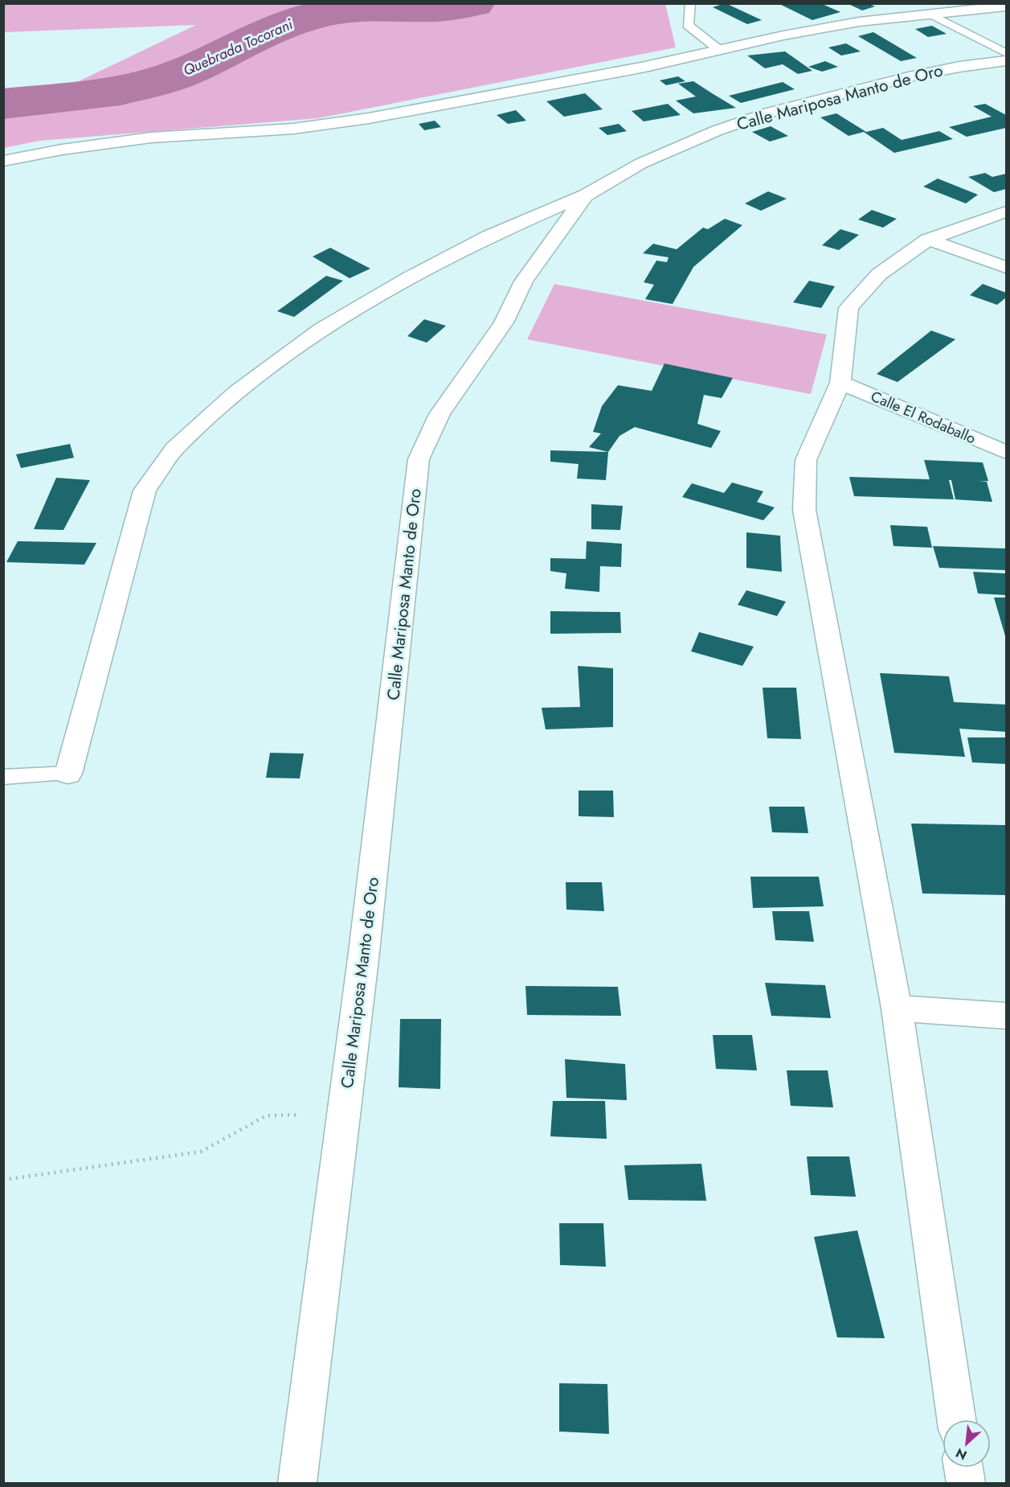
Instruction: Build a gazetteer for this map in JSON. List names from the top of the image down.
{
  "streets": {
    "street": ["Calle Mariposa Manto de Oro", "Calle El Rodaballo"]
  },
  "water": ["Quebrada Tocorani"],
  "north": "bottom left"
}
